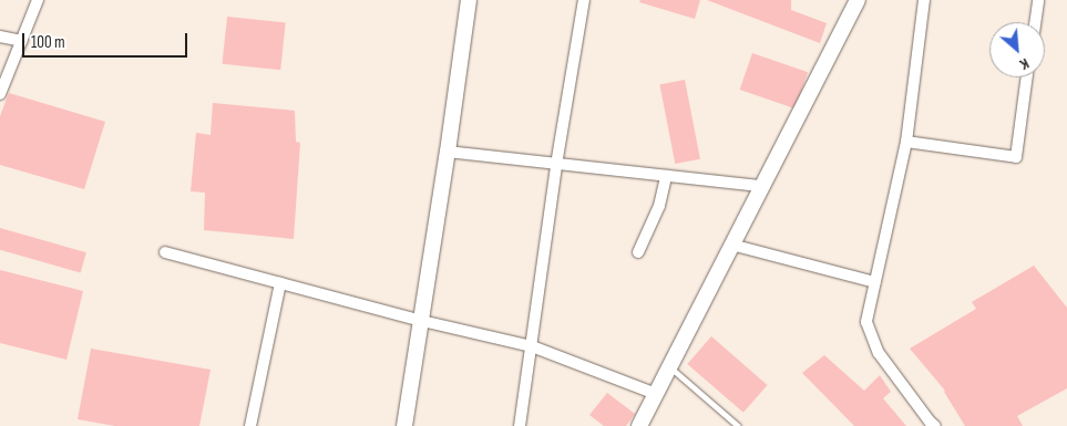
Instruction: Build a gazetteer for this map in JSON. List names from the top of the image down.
{
  "scale_bar": "100 m",
  "north": "bottom right"
}
